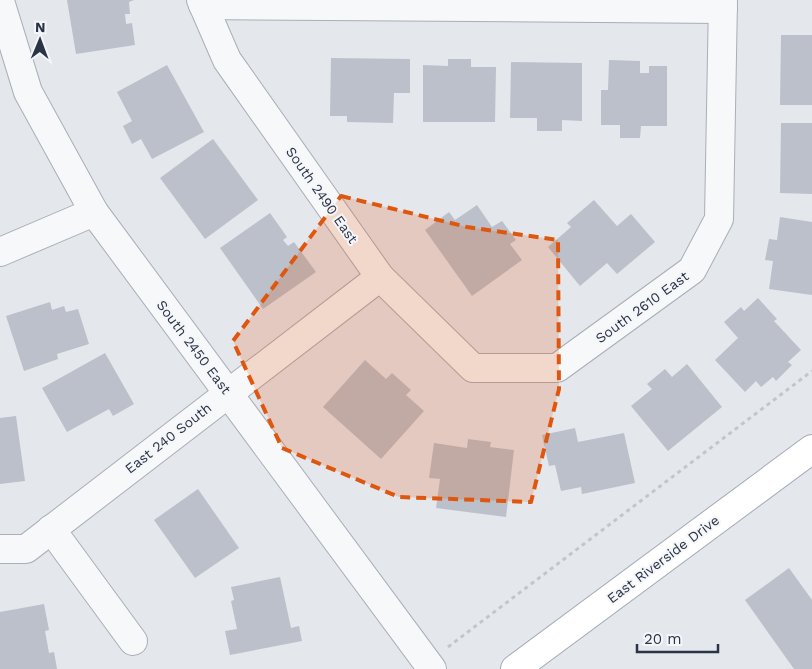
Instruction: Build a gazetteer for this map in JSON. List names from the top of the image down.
{
  "streets": {
    "main road": ["East Riverside Drive"],
    "street": [
      "South 2490 East",
      "South 2610 East",
      "South 2450 East",
      "East 240 South"
    ]
  },
  "crossings": [
    ["South 2490 East", "South 2610 East"],
    ["South 2490 East", "East 240 South"],
    ["South 2450 East", "East 240 South"]
  ],
  "scale_bar": "20 m",
  "north": "top"
}
